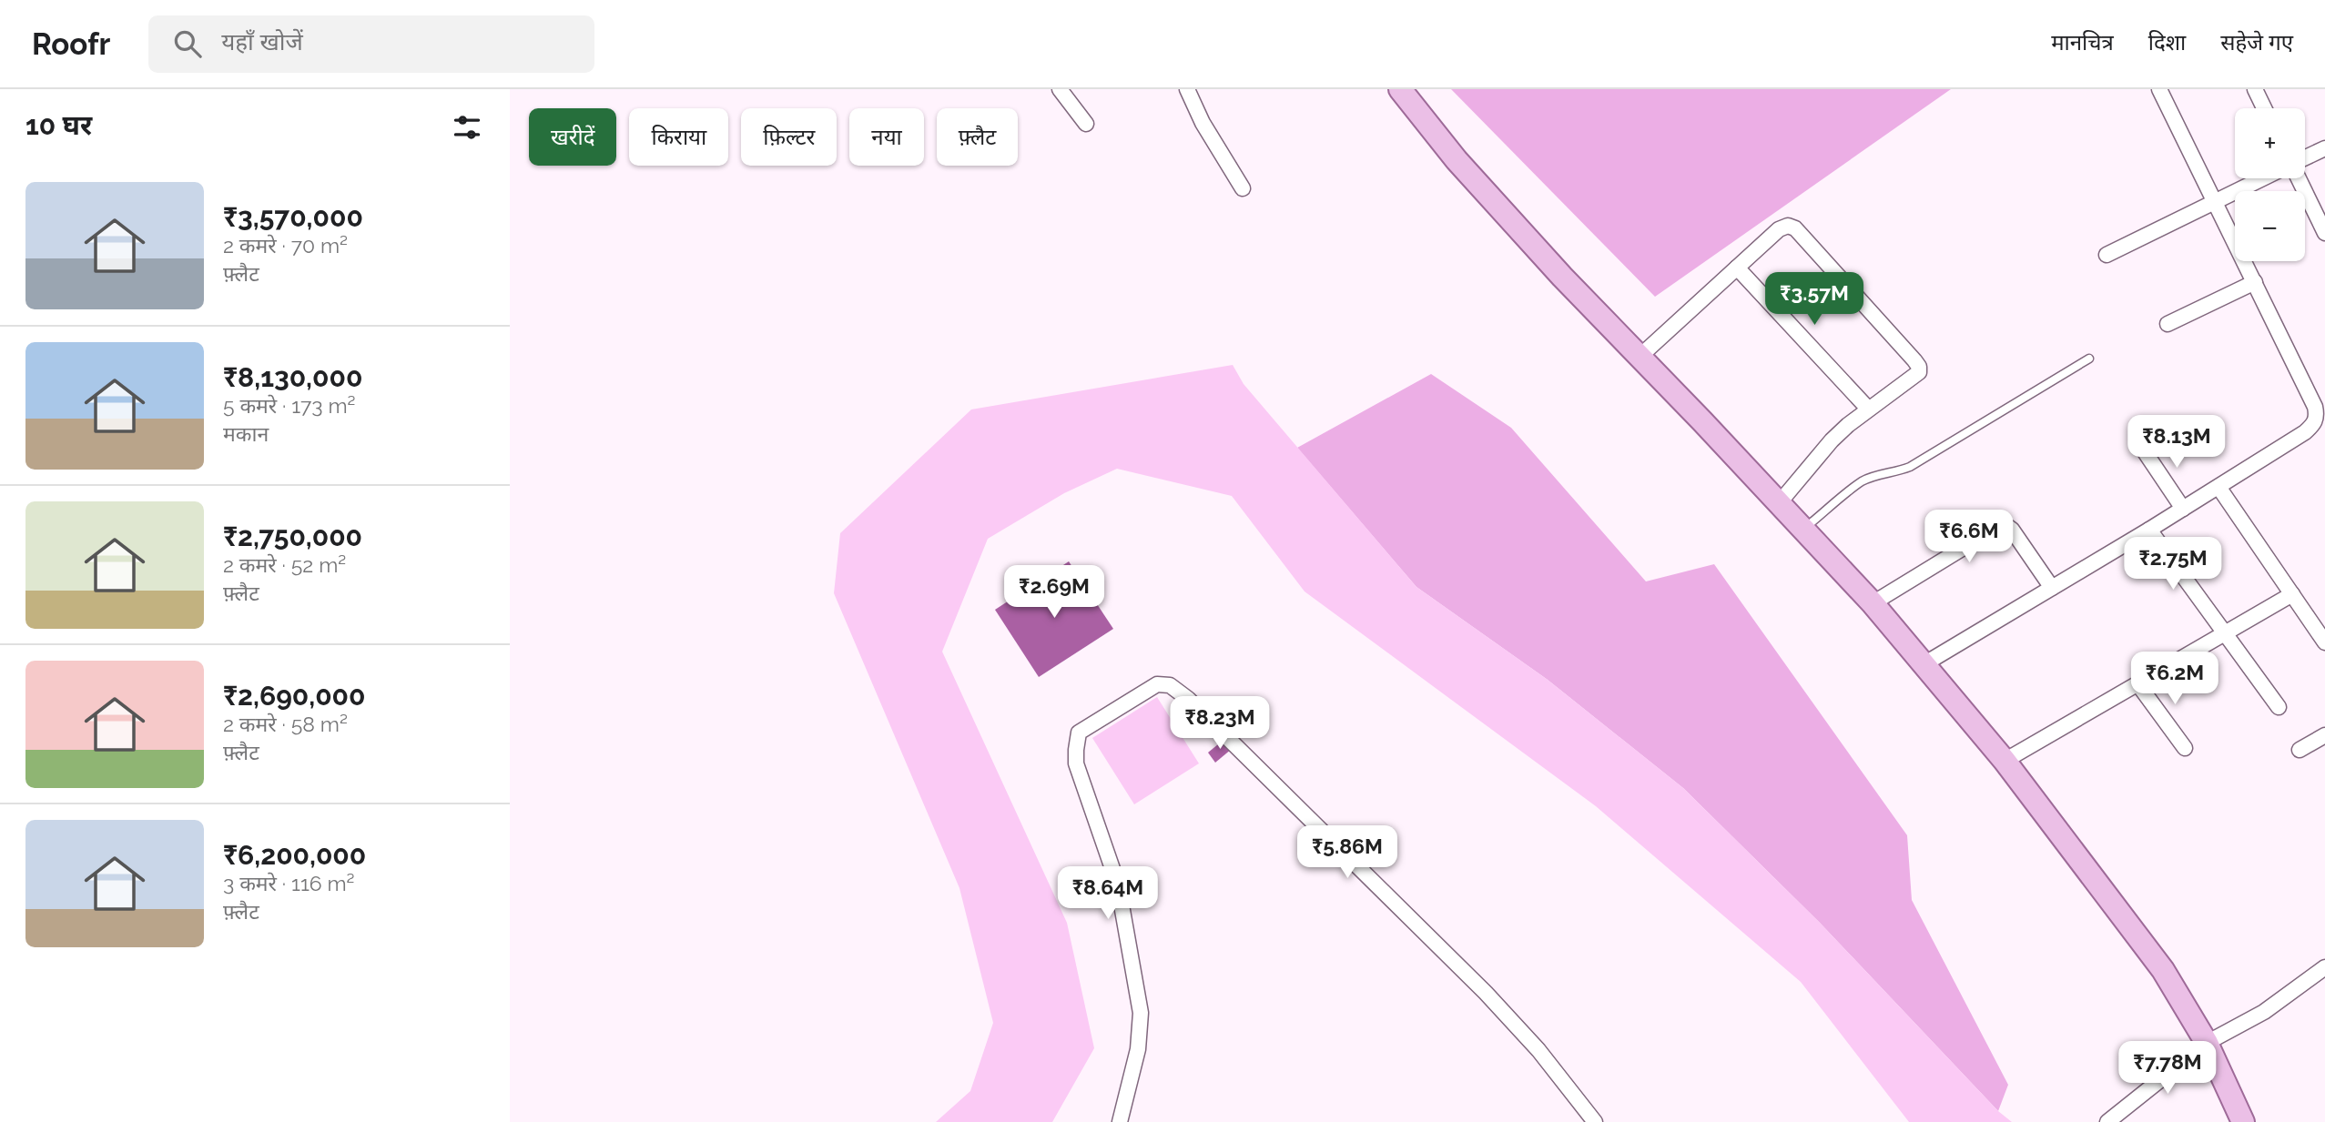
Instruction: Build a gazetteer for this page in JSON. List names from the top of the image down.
{
  "page": {
    "header": "Roofr",
    "search": "यहाँ खोजें",
    "nav": ["मानचित्र", "दिशा", "सहेजे गए"],
    "heading": "10 घर",
    "map_buttons": ["+", "−"],
    "chip": [
      "खरीदें",
      "किराया",
      "फ़िल्टर",
      "नया",
      "फ़्लैट"
    ],
    "list": [
      {
        "name": "₹3,570,000",
        "note": "2 कमरे · 70 m² · फ़्लैट"
      },
      {
        "name": "₹8,130,000",
        "note": "5 कमरे · 173 m² · मकान"
      },
      {
        "name": "₹2,750,000",
        "note": "2 कमरे · 52 m² · फ़्लैट"
      },
      {
        "name": "₹2,690,000",
        "note": "2 कमरे · 58 m² · फ़्लैट"
      },
      {
        "name": "₹6,200,000",
        "note": "3 कमरे · 116 m² · फ़्लैट"
      }
    ],
    "price": [
      "₹3.57M",
      "₹8.13M",
      "₹6.6M",
      "₹2.75M",
      "₹2.69M",
      "₹6.2M",
      "₹8.23M",
      "₹5.86M",
      "₹8.64M",
      "₹7.78M"
    ]
  }
}
